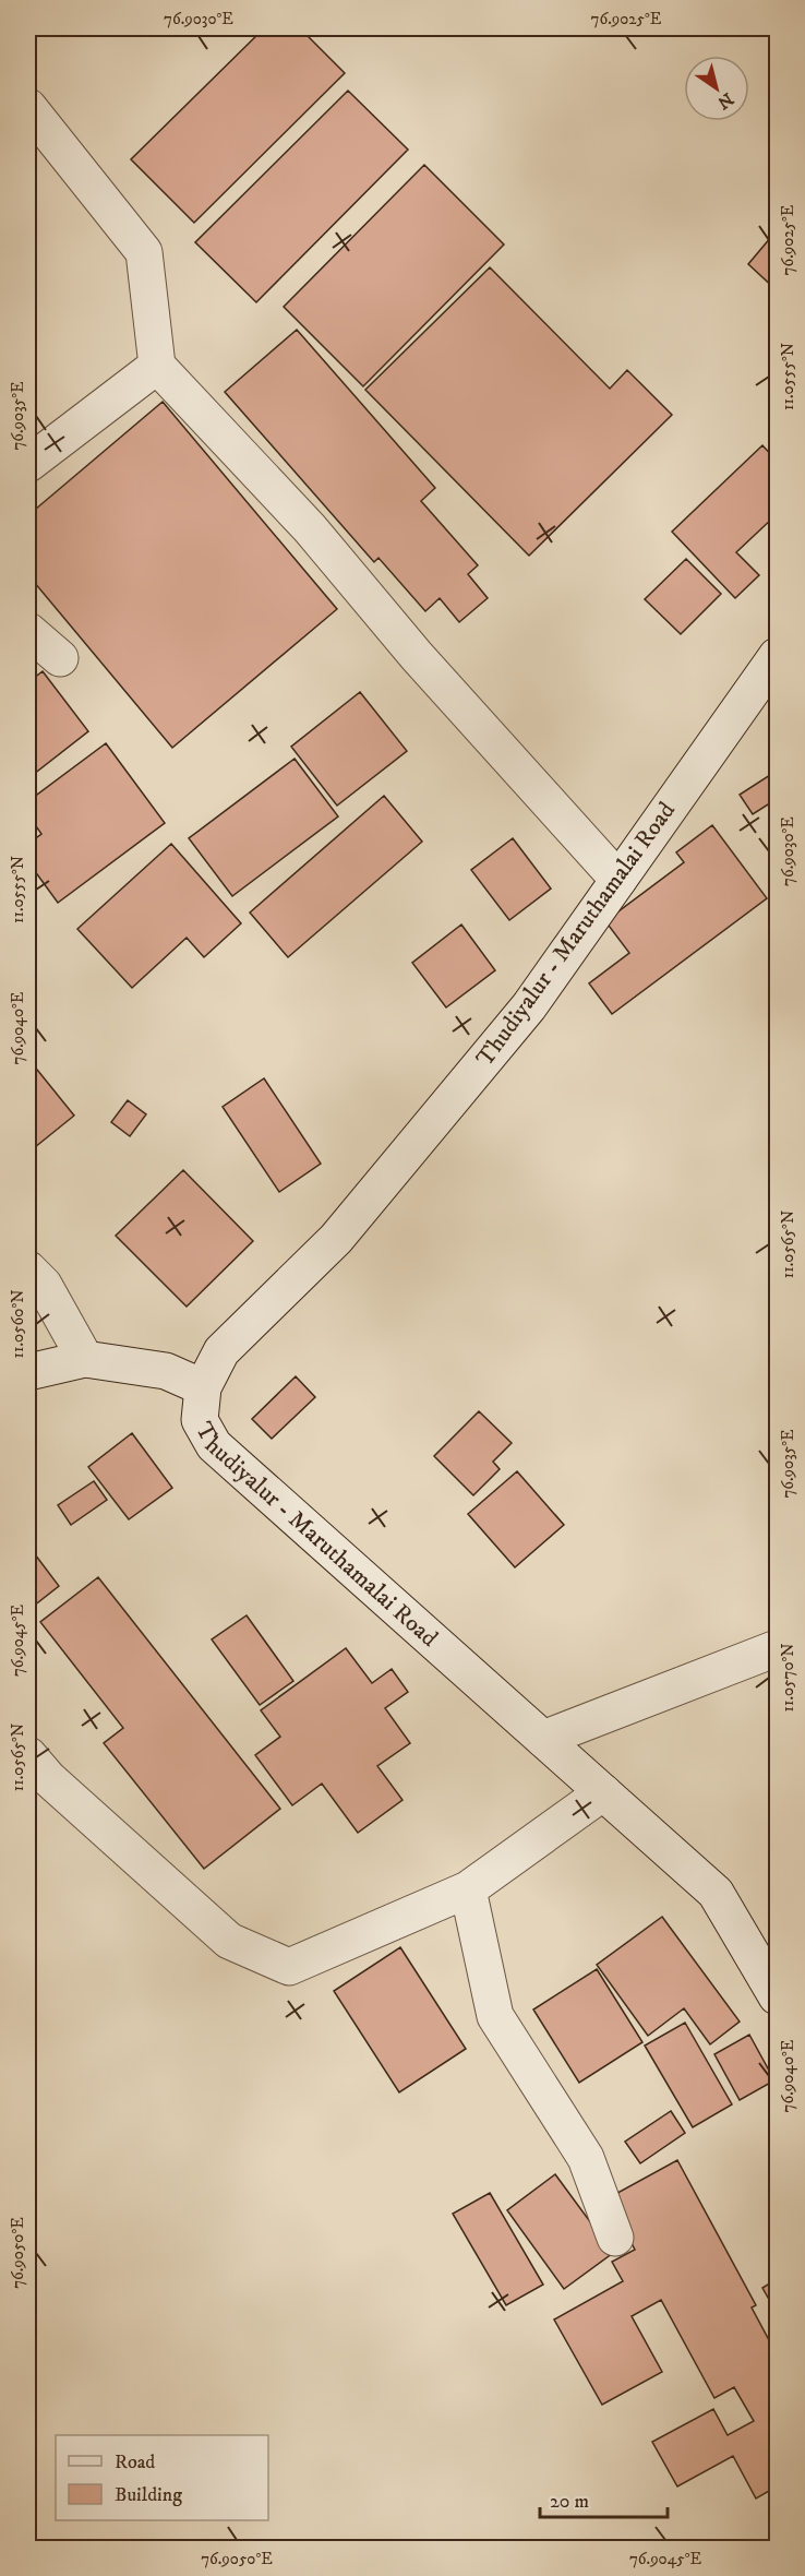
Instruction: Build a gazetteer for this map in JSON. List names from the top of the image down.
{
  "streets": {
    "street": ["Thudiyalur - Maruthamalai Road"]
  },
  "legend": ["Road", "Building"],
  "scale_bar": "20 m",
  "north": "bottom right",
  "coordinates": [
    "76.9030°E",
    "76.9025°E",
    "11.0555°N",
    "76.9035°E",
    "76.9040°E",
    "11.0565°N",
    "11.0560°N",
    "76.9045°E",
    "11.0570°N",
    "76.9050°E"
  ]
}
